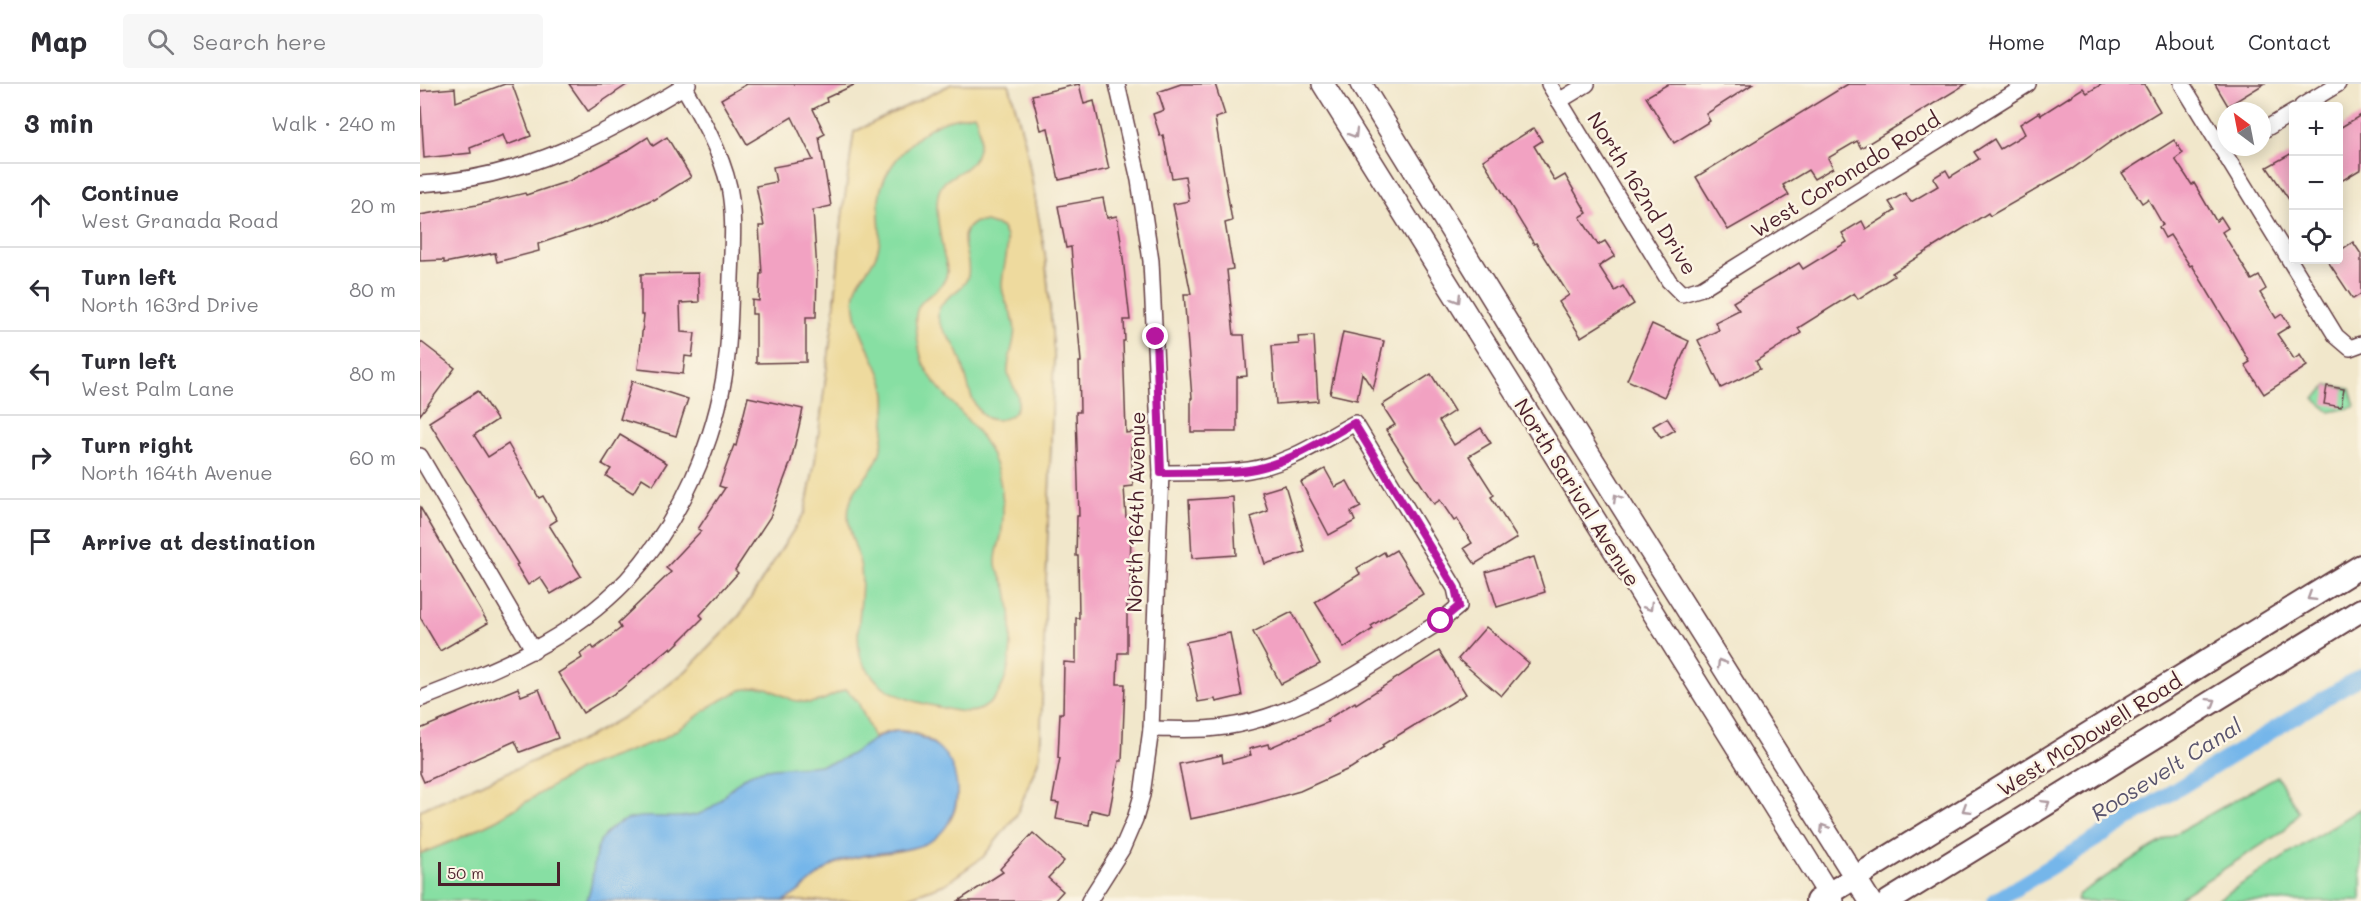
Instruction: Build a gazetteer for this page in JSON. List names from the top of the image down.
{
  "streets": {
    "main road": ["North Sarival Avenue", "West McDowell Road"],
    "street": ["West Coronado Road", "North 162nd Drive", "North 164th Avenue"]
  },
  "crossings": [
    ["West Coronado Road", "North 162nd Drive"],
    ["North Sarival Avenue", "West McDowell Road"]
  ],
  "water": ["Roosevelt Canal"],
  "scale_bar": "50 m",
  "north": "top left",
  "page": {
    "header": "Map",
    "search": "Search here",
    "nav": [
      "Home",
      "Map",
      "About",
      "Contact"
    ],
    "heading": ["3 min", "Walk · 240 m"],
    "map_buttons": ["+", "−"],
    "list": [
      ["Continue", "West Granada Road", "20 m"],
      ["Turn left", "North 163rd Drive", "80 m"],
      ["Turn left", "West Palm Lane", "80 m"],
      ["Turn right", "North 164th Avenue", "60 m"],
      "Arrive at destination"
    ],
    "scale": "50 m"
  }
}
